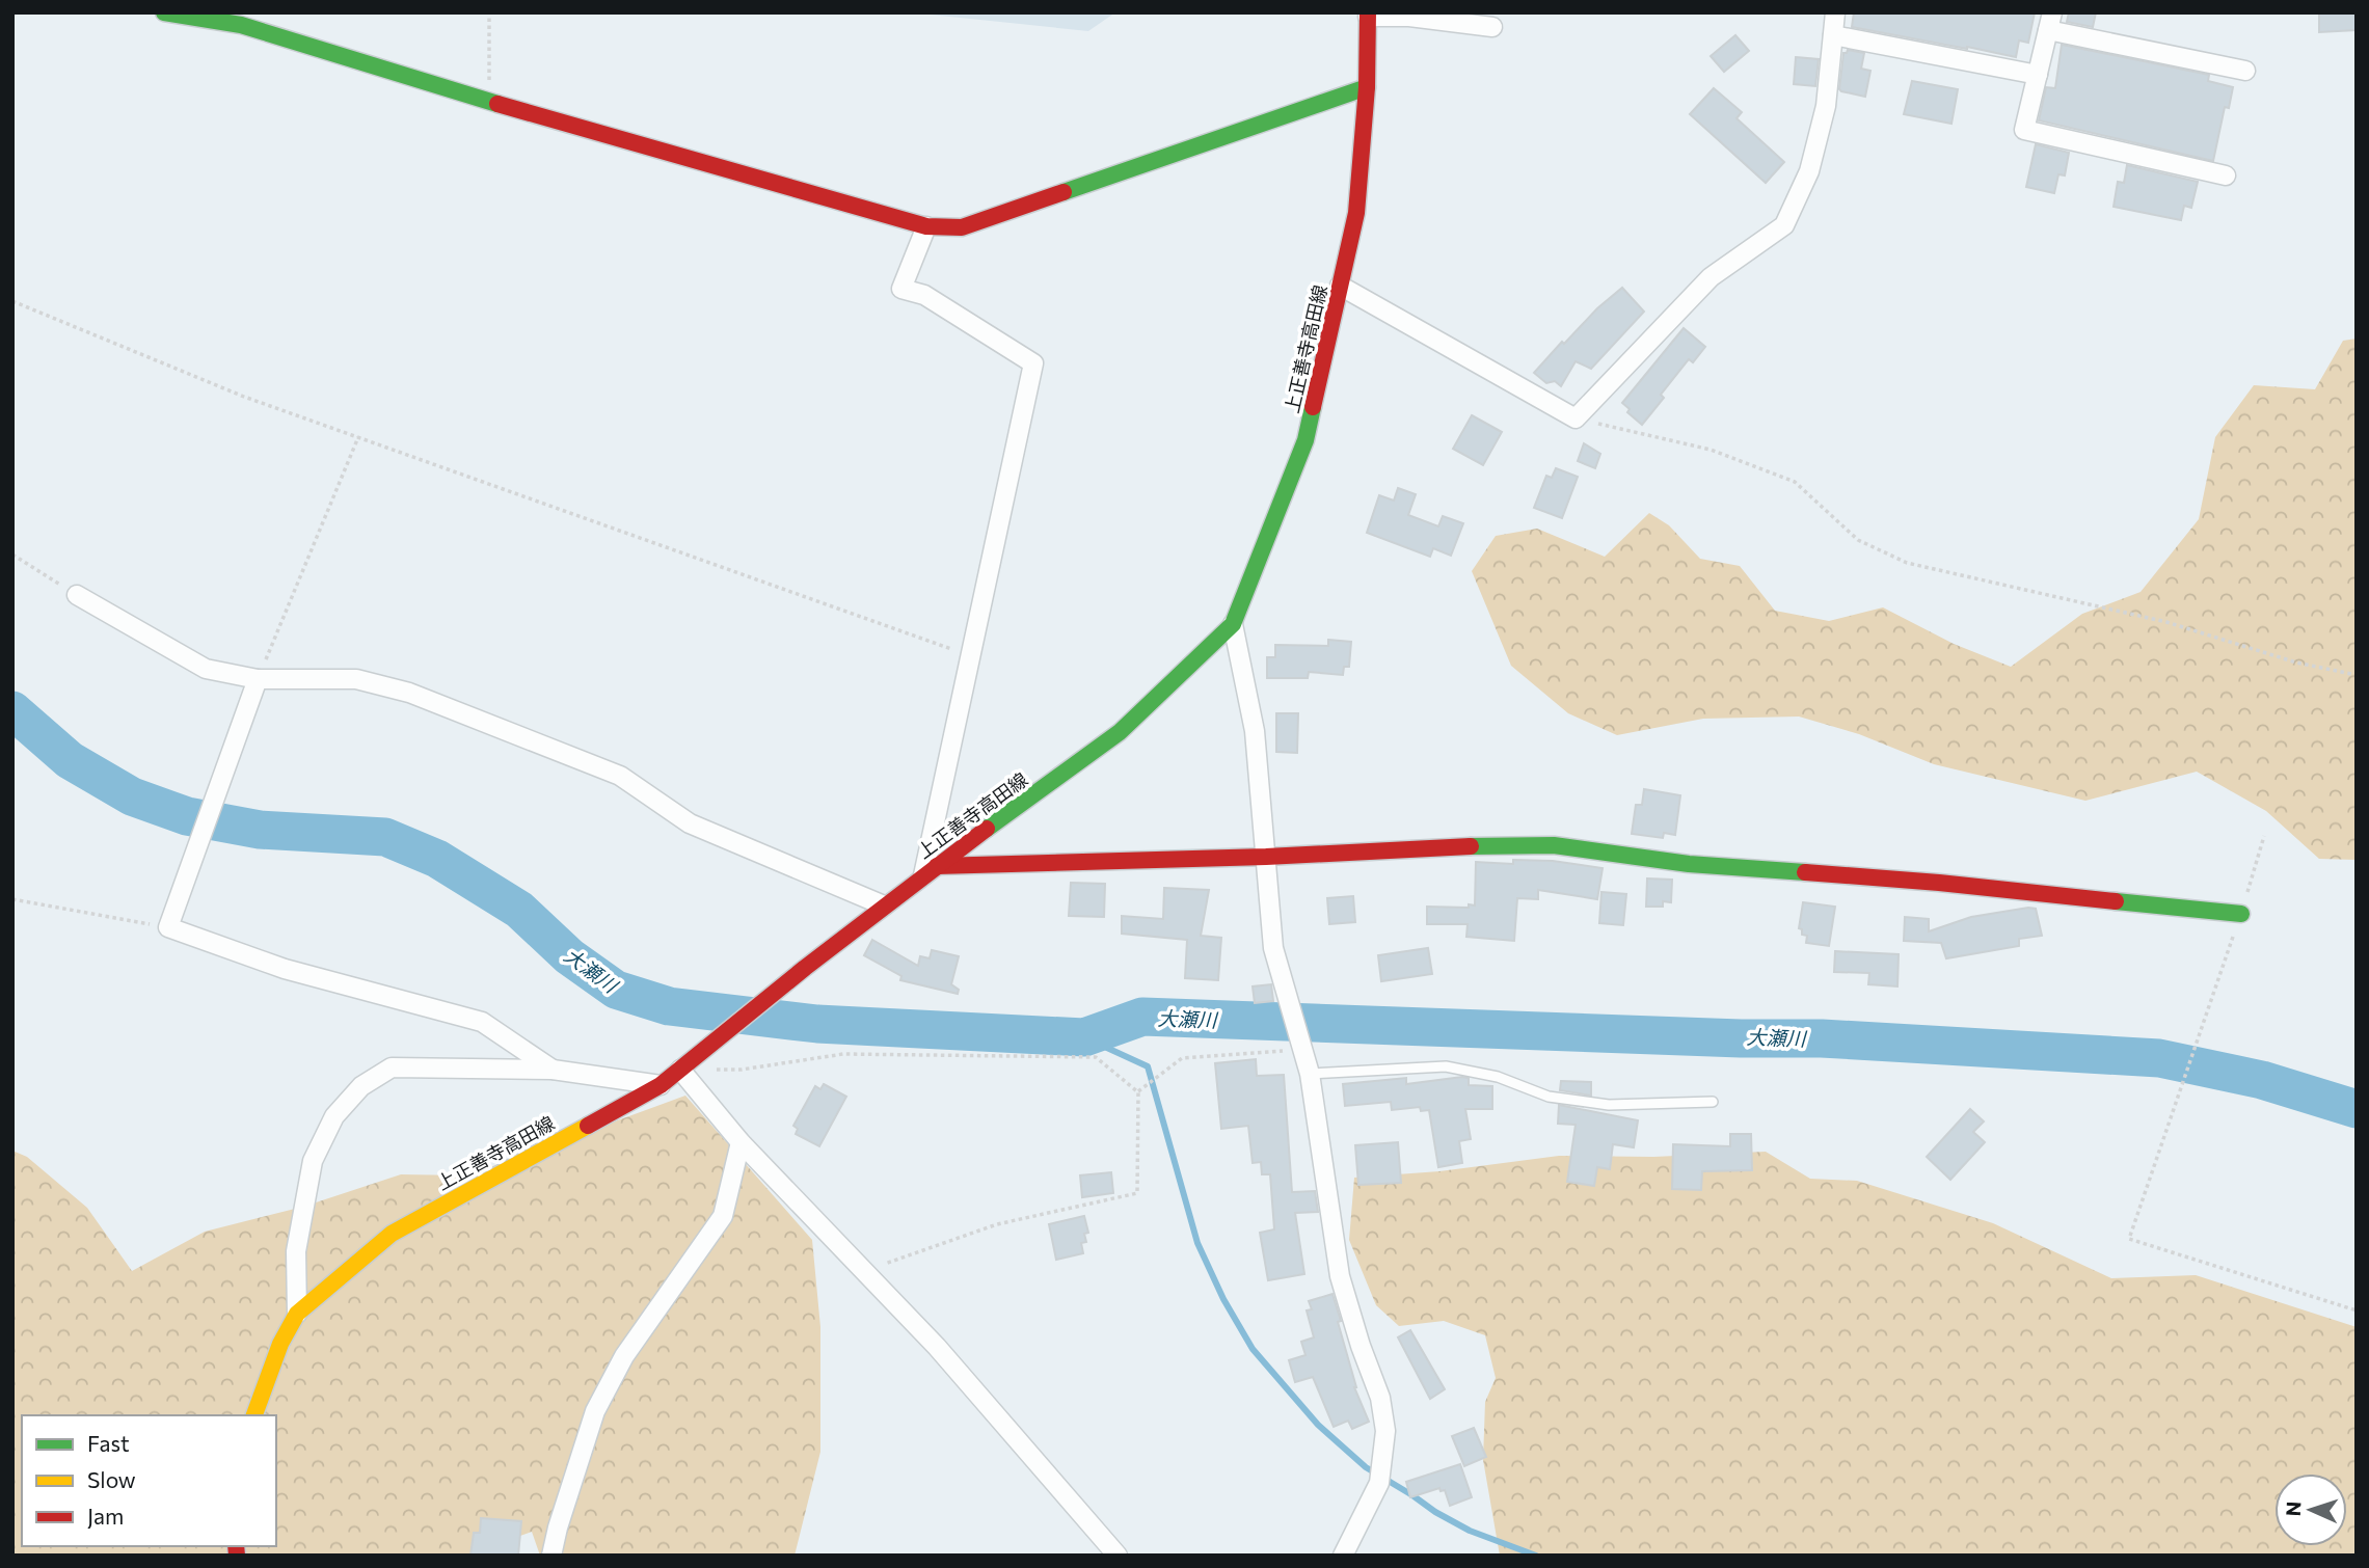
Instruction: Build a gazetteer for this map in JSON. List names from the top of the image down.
{
  "streets": {
    "street": ["上正善寺高田線"]
  },
  "water": ["大瀬川"],
  "legend": ["Fast", "Slow", "Jam"],
  "north": "left"
}
